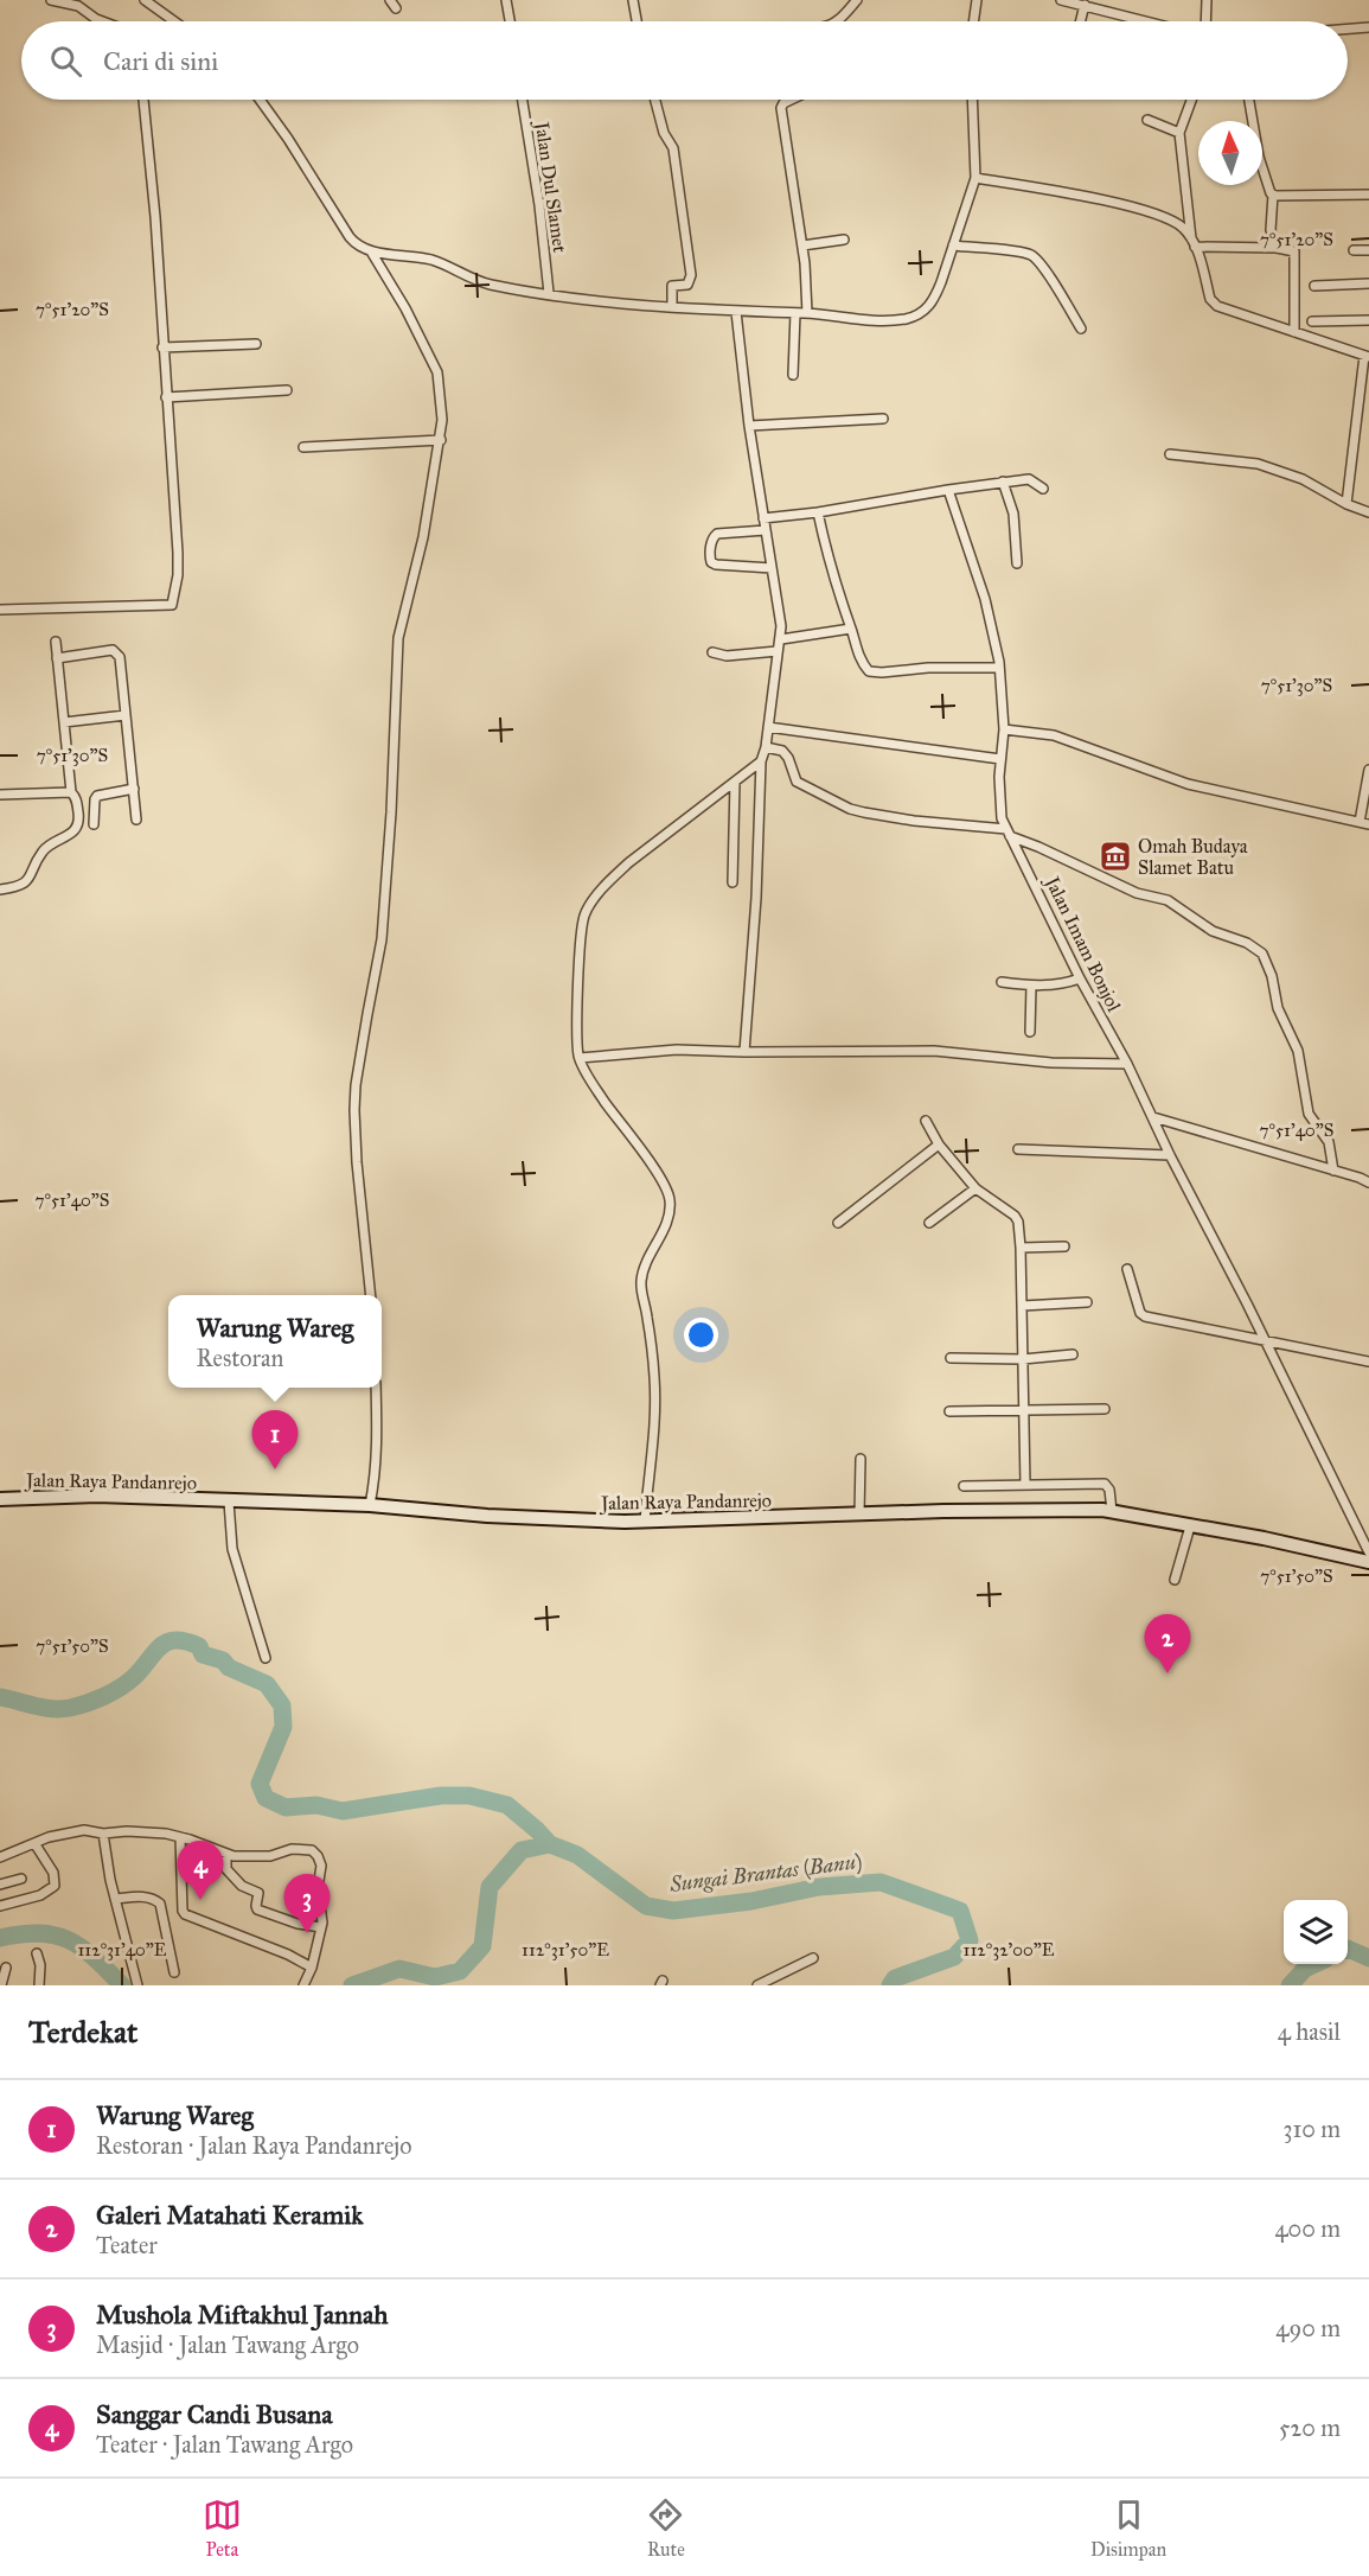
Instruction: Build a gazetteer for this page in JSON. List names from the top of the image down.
{
  "streets": {
    "main road": ["Jalan Raya Pandanrejo"],
    "street": ["Jalan Dul Slamet", "Jalan Imam Bonjol"]
  },
  "water": ["Sungai Brantas (Banu)"],
  "places": {
    "museum": ["Omah Budaya Slamet Batu"]
  },
  "north": "top",
  "page": {
    "search": "Cari di sini",
    "popup": ["Warung Wareg", "Restoran"],
    "pins": [
      "1",
      "2",
      "4",
      "3"
    ],
    "heading": ["Terdekat", "4 hasil"],
    "list": [
      {
        "mark": "1",
        "name": "Warung Wareg",
        "note": "Restoran · Jalan Raya Pandanrejo",
        "value": "310 m"
      },
      {
        "mark": "2",
        "name": "Galeri Matahati Keramik",
        "note": "Teater",
        "value": "400 m"
      },
      {
        "mark": "3",
        "name": "Mushola Miftakhul Jannah",
        "note": "Masjid · Jalan Tawang Argo",
        "value": "490 m"
      },
      {
        "mark": "4",
        "name": "Sanggar Candi Busana",
        "note": "Teater · Jalan Tawang Argo",
        "value": "520 m"
      }
    ],
    "nav": ["Peta", "Rute", "Disimpan"]
  },
  "coordinates": [
    "7°51'20\"S",
    "7°51'30\"S",
    "7°51'40\"S",
    "7°51'50\"S",
    "112°31'40\"E",
    "112°31'50\"E",
    "112°32'00\"E"
  ]
}
